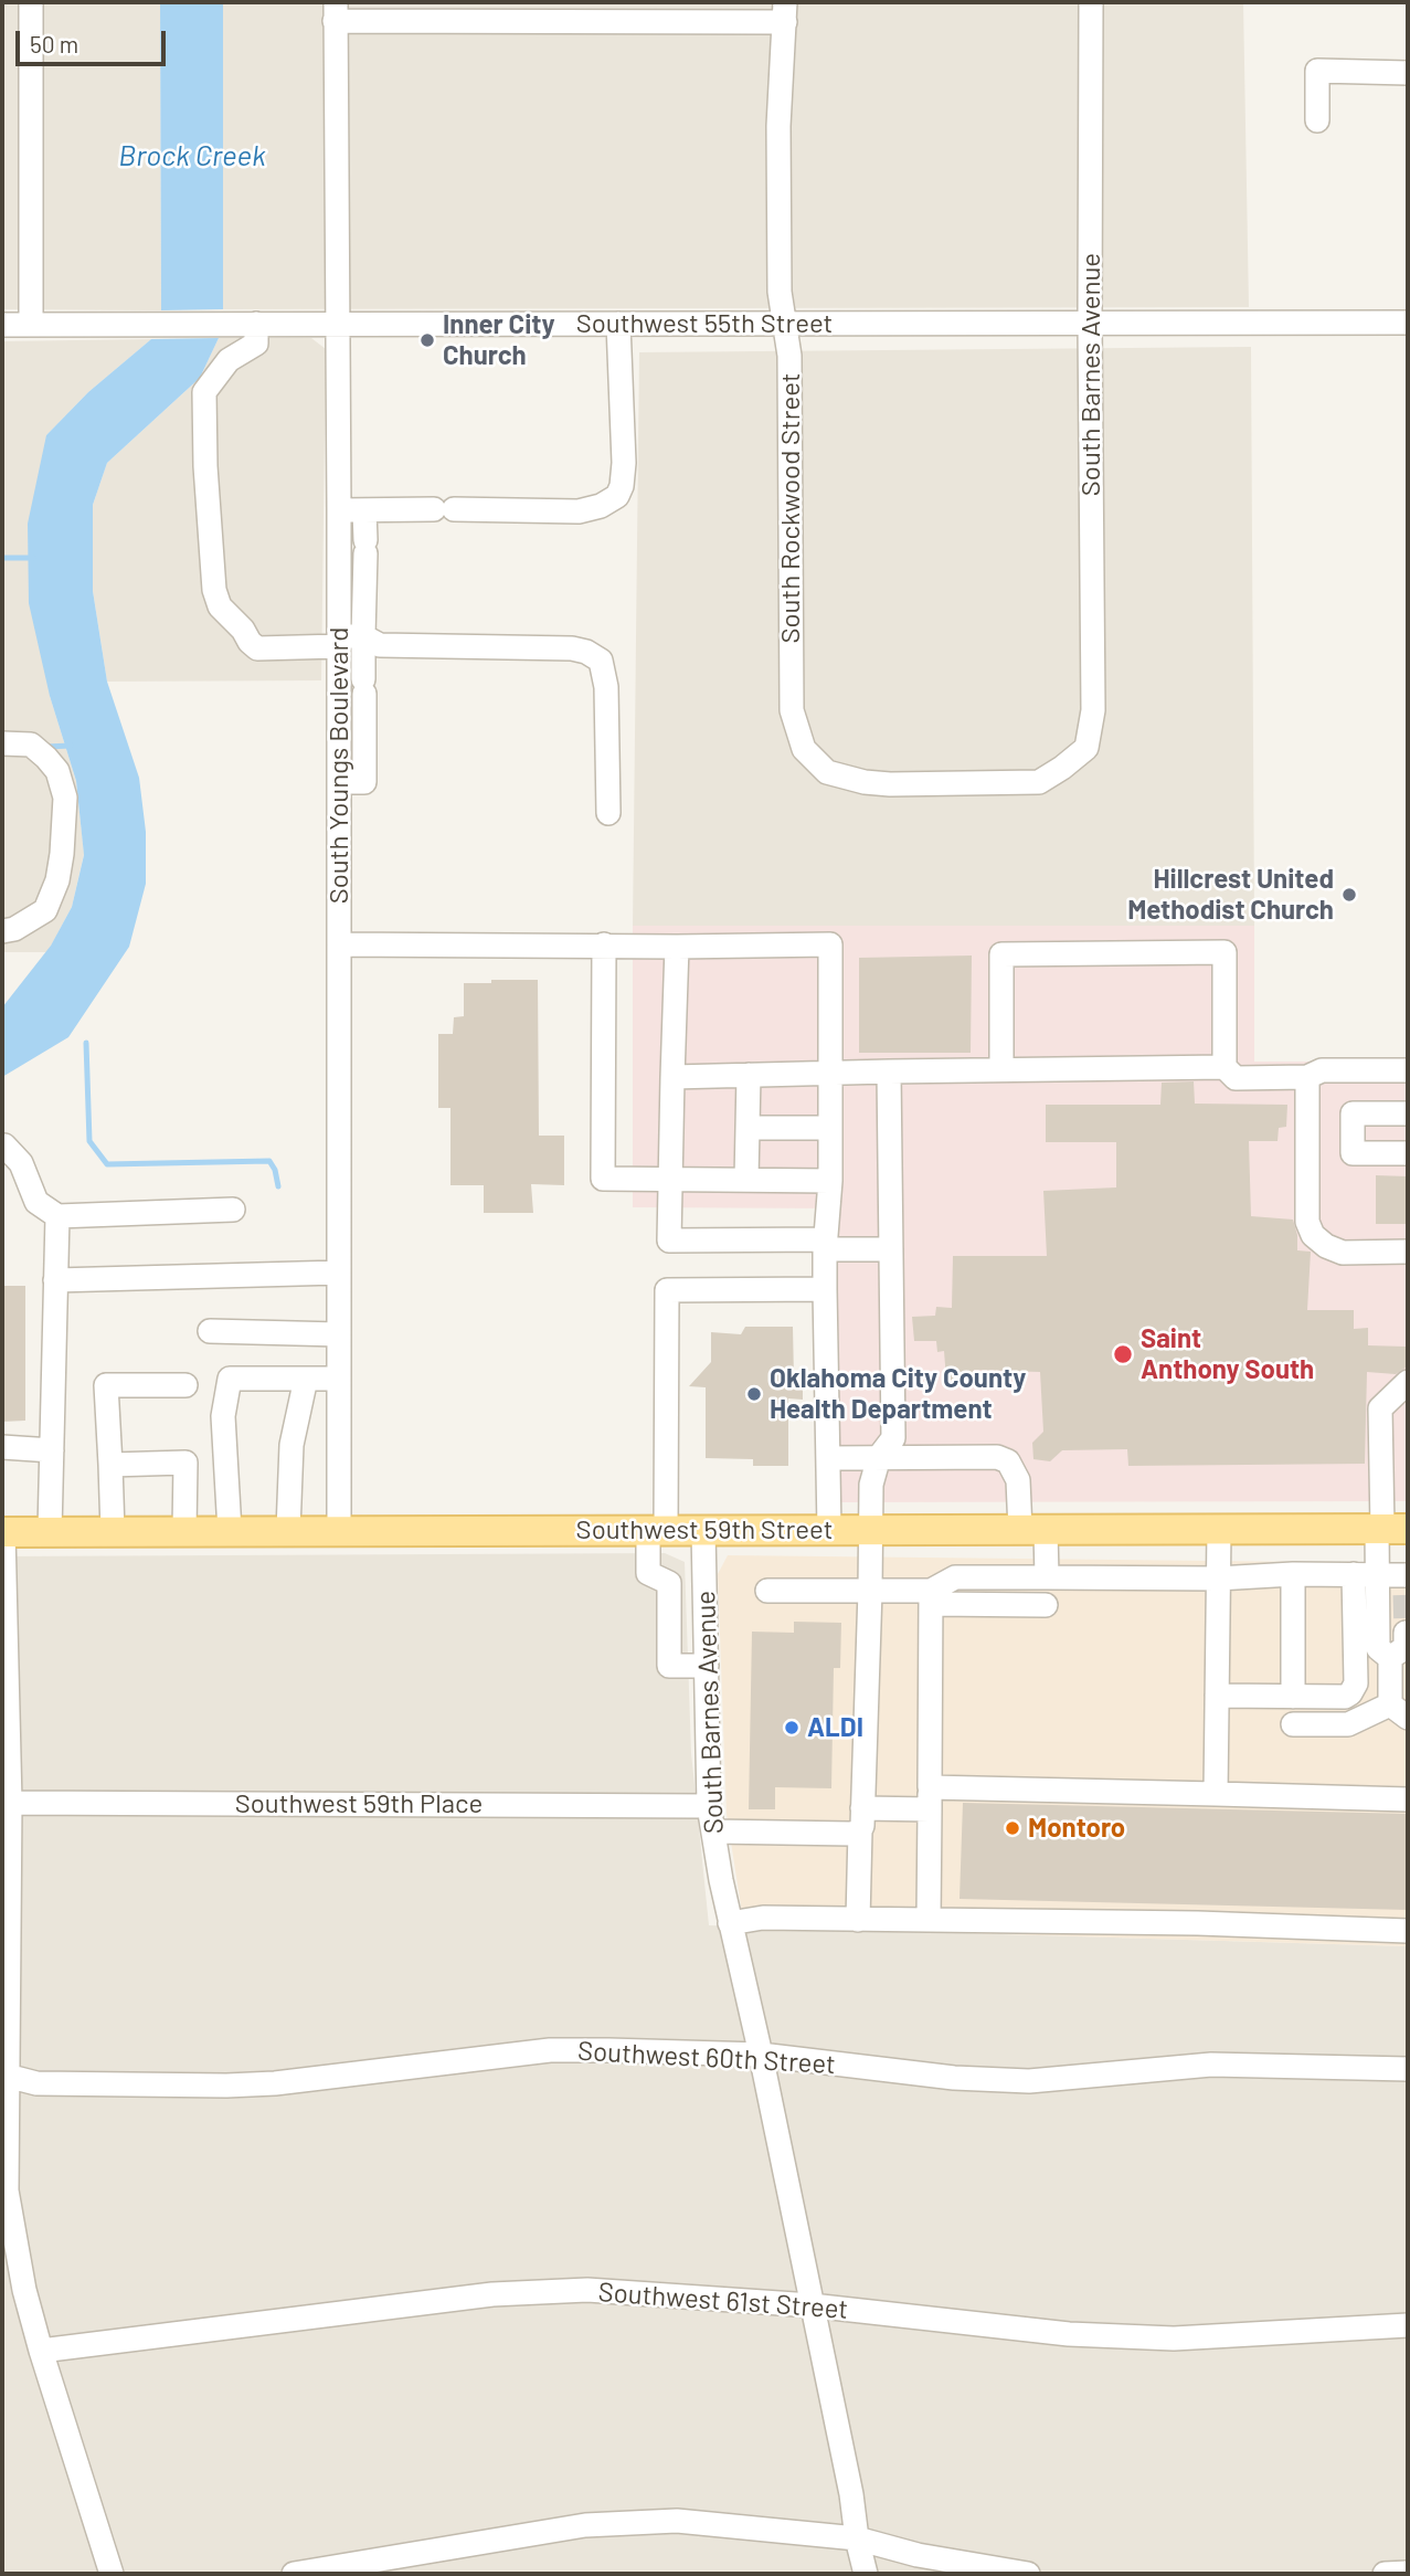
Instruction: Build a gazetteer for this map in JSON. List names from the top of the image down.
{
  "streets": {
    "main road": ["Southwest 59th Street"],
    "street": [
      "Southwest 55th Street",
      "South Barnes Avenue",
      "South Rockwood Street",
      "South Youngs Boulevard",
      "Southwest 59th Place",
      "Southwest 60th Street",
      "Southwest 61st Street"
    ]
  },
  "crossings": [
    ["Southwest 55th Street", "South Barnes Avenue"],
    ["Southwest 55th Street", "South Rockwood Street"],
    ["Southwest 55th Street", "South Youngs Boulevard"],
    ["South Barnes Avenue", "South Rockwood Street"],
    ["South Barnes Avenue", "Southwest 59th Street"],
    ["South Barnes Avenue", "Southwest 59th Place"],
    ["South Barnes Avenue", "Southwest 60th Street"],
    ["South Barnes Avenue", "Southwest 61st Street"],
    ["South Youngs Boulevard", "Southwest 59th Street"]
  ],
  "water": ["Brock Creek"],
  "places": [
    "Inner City Church",
    "Hillcrest United Methodist Church",
    "Saint Anthony South",
    "Oklahoma City County Health Department",
    "ALDI",
    "Montoro"
  ],
  "scale_bar": "50 m"
}
